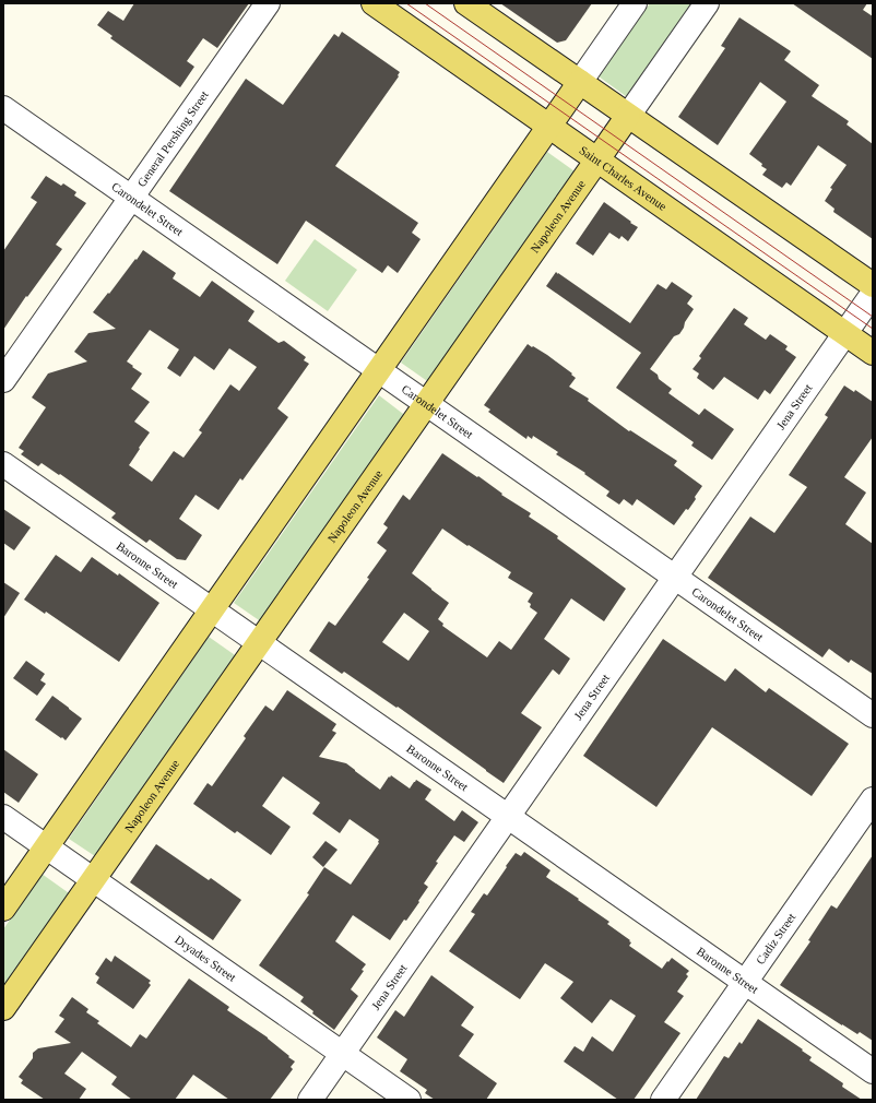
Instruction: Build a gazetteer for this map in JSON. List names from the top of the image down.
{
  "streets": {
    "main road": ["Saint Charles Avenue", "Napoleon Avenue"],
    "street": [
      "General Pershing Street",
      "Carondelet Street",
      "Jena Street",
      "Baronne Street",
      "Cadiz Street",
      "Dryades Street"
    ]
  },
  "crossings": [
    ["General Pershing Street", "Carondelet Street"],
    ["Saint Charles Avenue", "Napoleon Avenue"],
    ["Saint Charles Avenue", "Jena Street"],
    ["Carondelet Street", "Napoleon Avenue"],
    ["Carondelet Street", "Jena Street"],
    ["Napoleon Avenue", "Baronne Street"],
    ["Napoleon Avenue", "Dryades Street"],
    ["Jena Street", "Baronne Street"],
    ["Jena Street", "Dryades Street"],
    ["Baronne Street", "Cadiz Street"]
  ]
}
